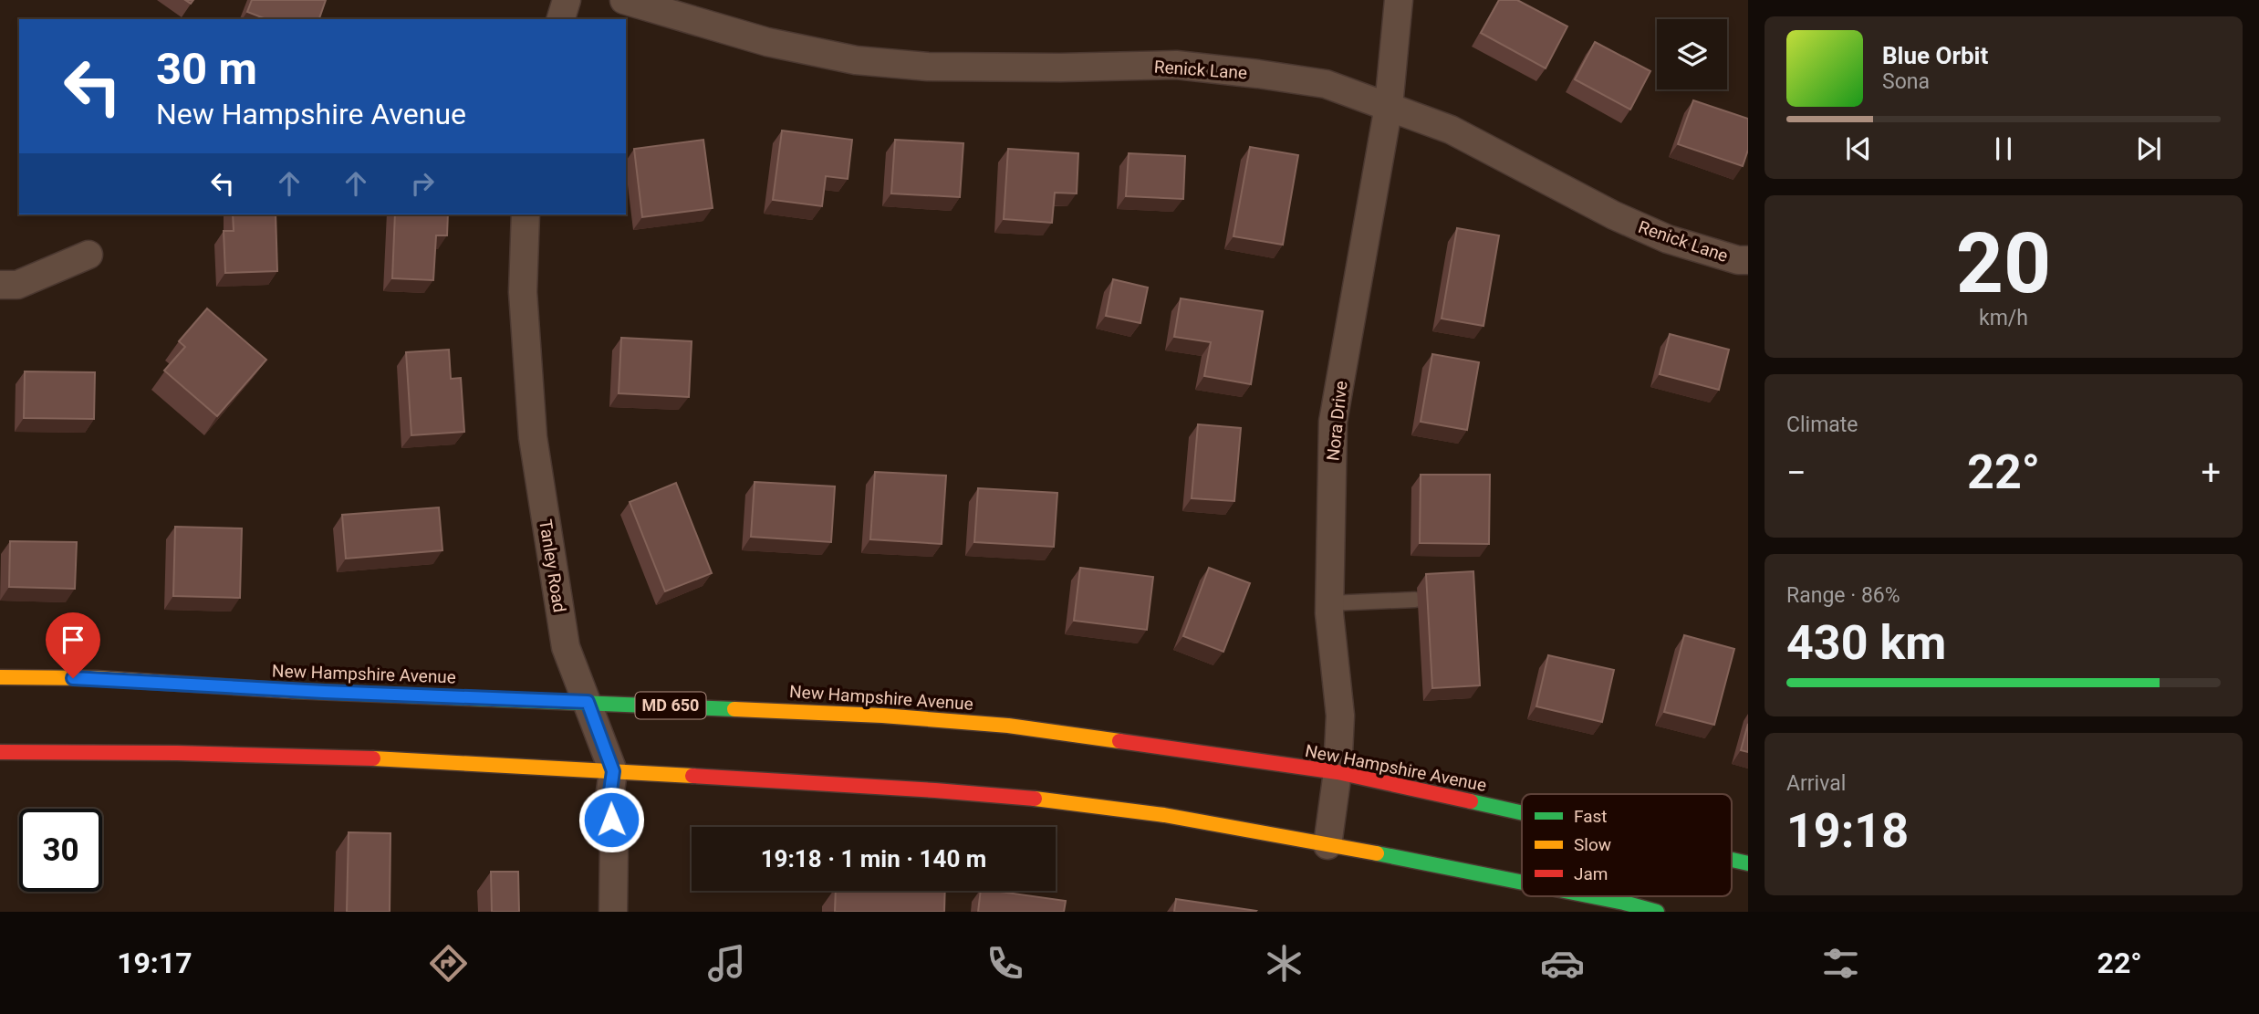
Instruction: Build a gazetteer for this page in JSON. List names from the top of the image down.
{
  "streets": {
    "main road": ["New Hampshire Avenue", "MD 650"],
    "street": ["Renick Lane", "Nora Drive", "Tanley Road"]
  },
  "crossings": [
    ["Renick Lane", "Nora Drive"],
    ["Nora Drive", "New Hampshire Avenue"],
    ["Tanley Road", "New Hampshire Avenue"]
  ],
  "legend": ["Fast", "Slow", "Jam"],
  "page": {
    "turn": ["30 m", "New Hampshire Avenue"],
    "song": ["Blue Orbit", "Sona"],
    "tile": [
      ["20", "km/h"],
      "Climate",
      ["Range · 86%", "430 km"],
      ["Arrival", "19:18"]
    ],
    "heat": ["−", "22°", "+"],
    "limit": "30",
    "trip": "19:18 · 1 min · 140 m",
    "tabs": ["19:17", "22°"]
  }
}
